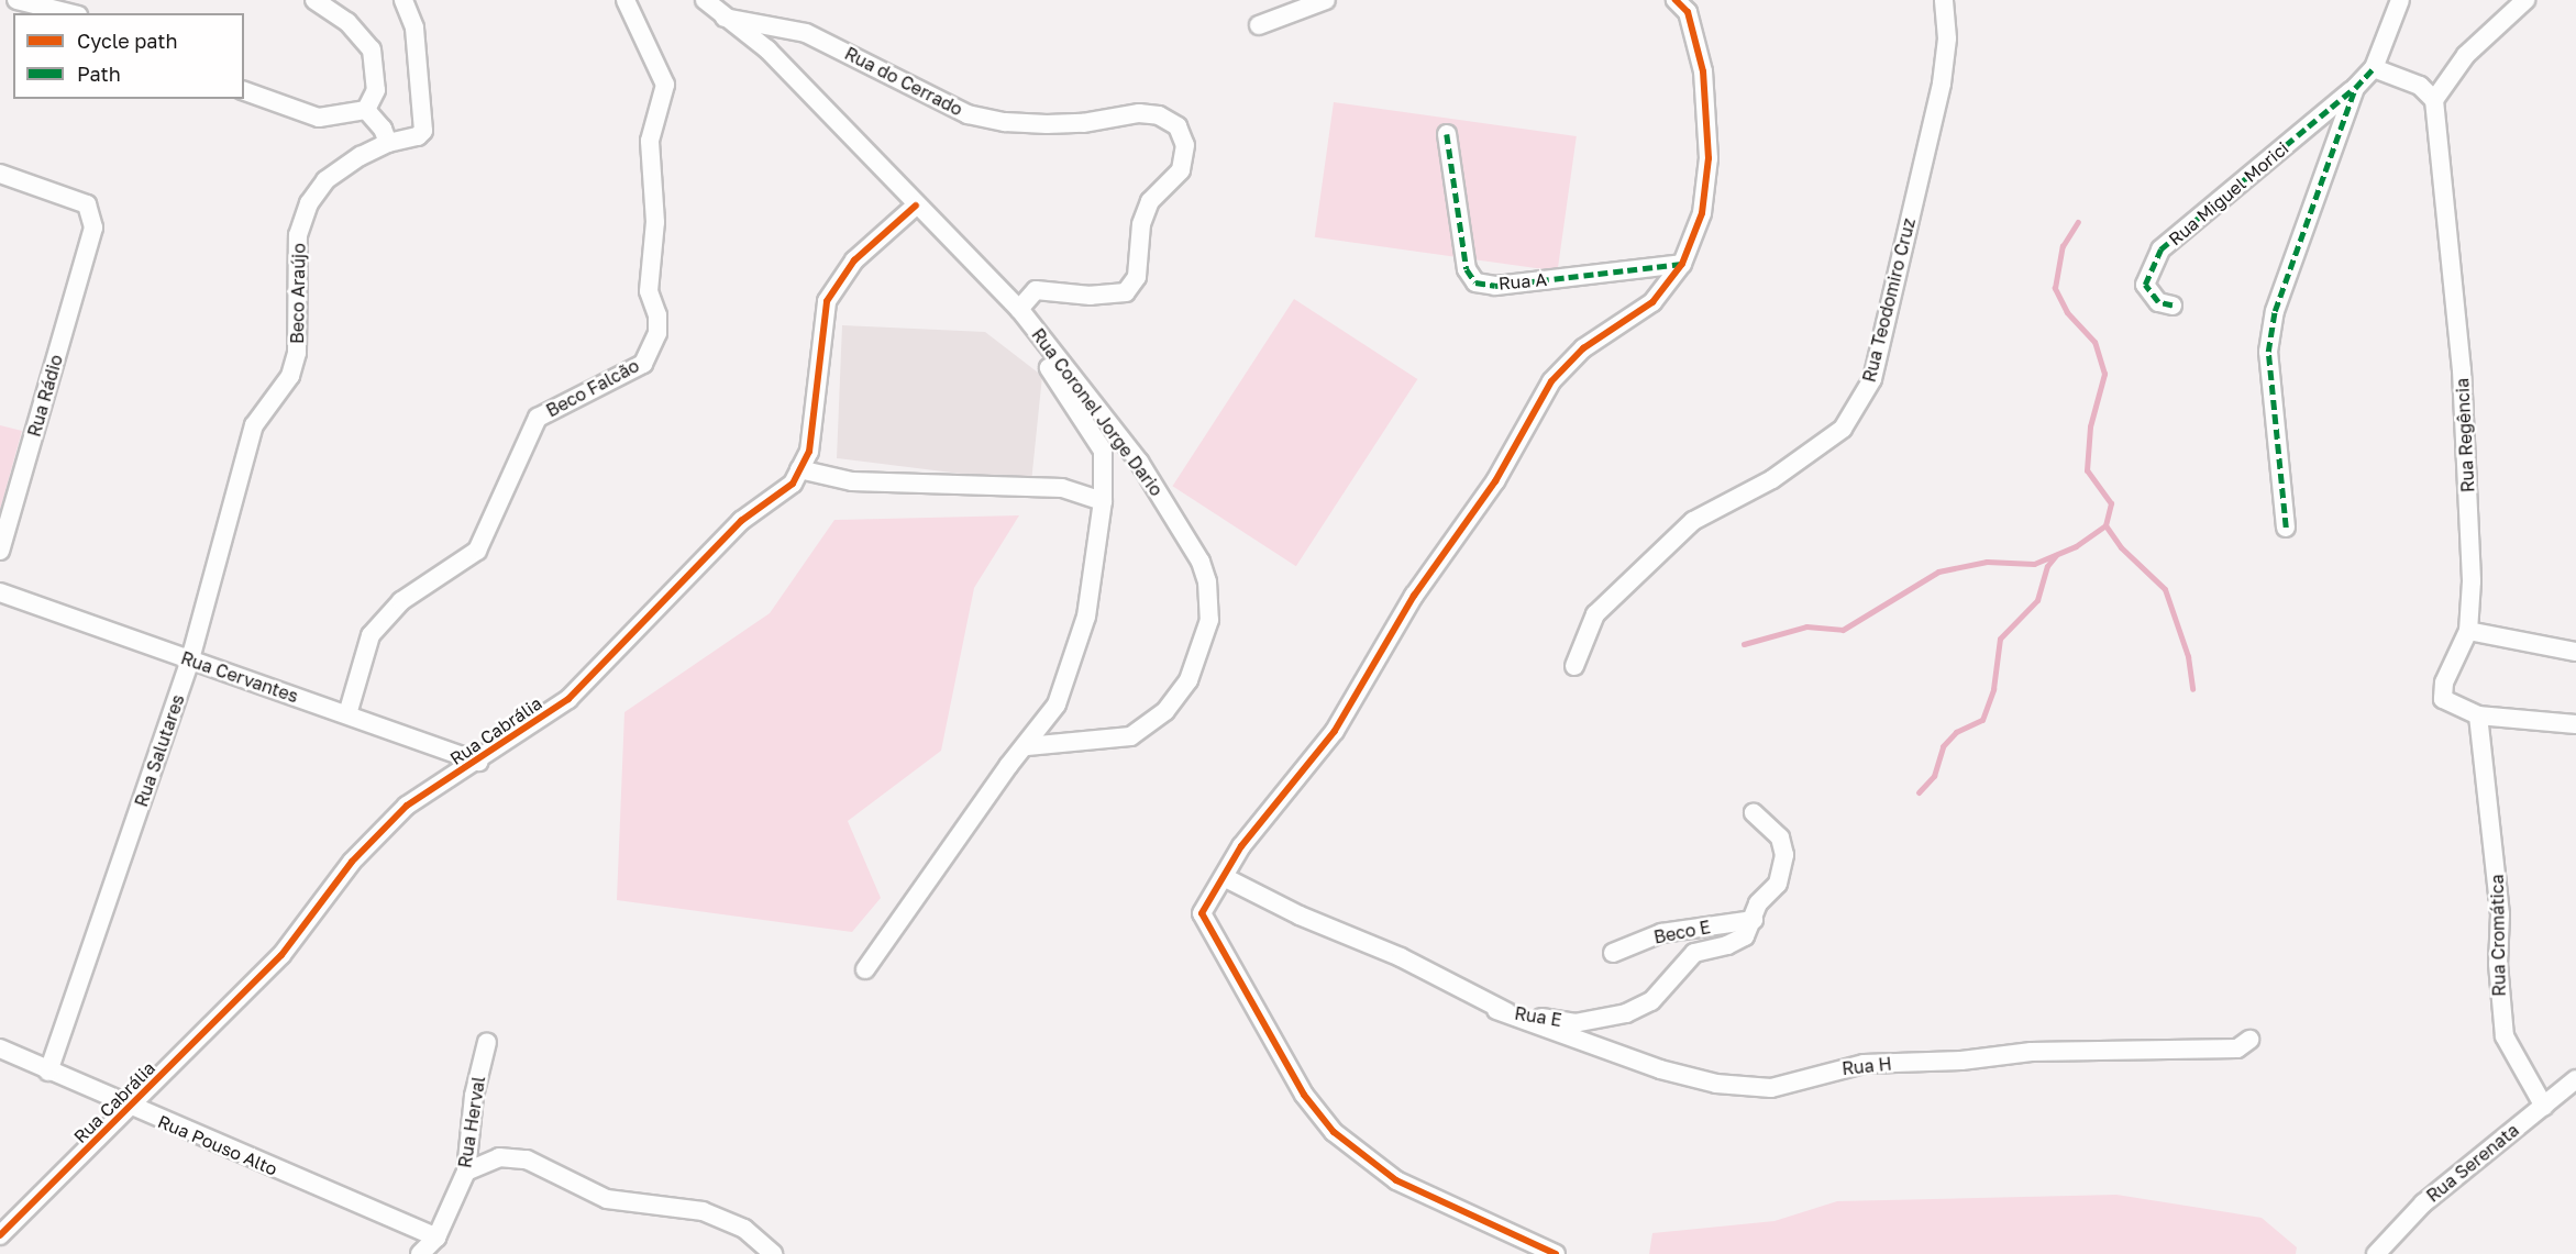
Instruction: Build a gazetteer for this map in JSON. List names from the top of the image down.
{
  "streets": {
    "street": [
      "Rua do Cerrado",
      "Rua Miguel Morici",
      "Rua A",
      "Beco Araújo",
      "Rua Teodomiro Cruz",
      "Beco Falcão",
      "Rua Rádio",
      "Rua Coronel Jorge Dario",
      "Rua Regência",
      "Rua Cervantes",
      "Rua Cabrália",
      "Rua Salutares",
      "Beco E",
      "Rua Cromática",
      "Rua E",
      "Rua H",
      "Rua Herval",
      "Rua Pouso Alto",
      "Rua Serenata"
    ]
  },
  "crossings": [
    ["Rua do Cerrado", "Rua Coronel Jorge Dario"],
    ["Beco Araújo", "Rua Salutares"],
    ["Beco Falcão", "Rua Cervantes"],
    ["Rua Coronel Jorge Dario", "Rua Cabrália"],
    ["Rua Regência", "Rua Cromática"],
    ["Rua Cervantes", "Rua Cabrália"],
    ["Rua Cervantes", "Rua Salutares"],
    ["Rua Cabrália", "Rua Pouso Alto"],
    ["Rua Salutares", "Rua Pouso Alto"],
    ["Beco E", "Rua E"],
    ["Rua Cromática", "Rua Serenata"],
    ["Rua E", "Rua H"],
    ["Rua Herval", "Rua Pouso Alto"]
  ],
  "legend": ["Cycle path", "Path"]
}
